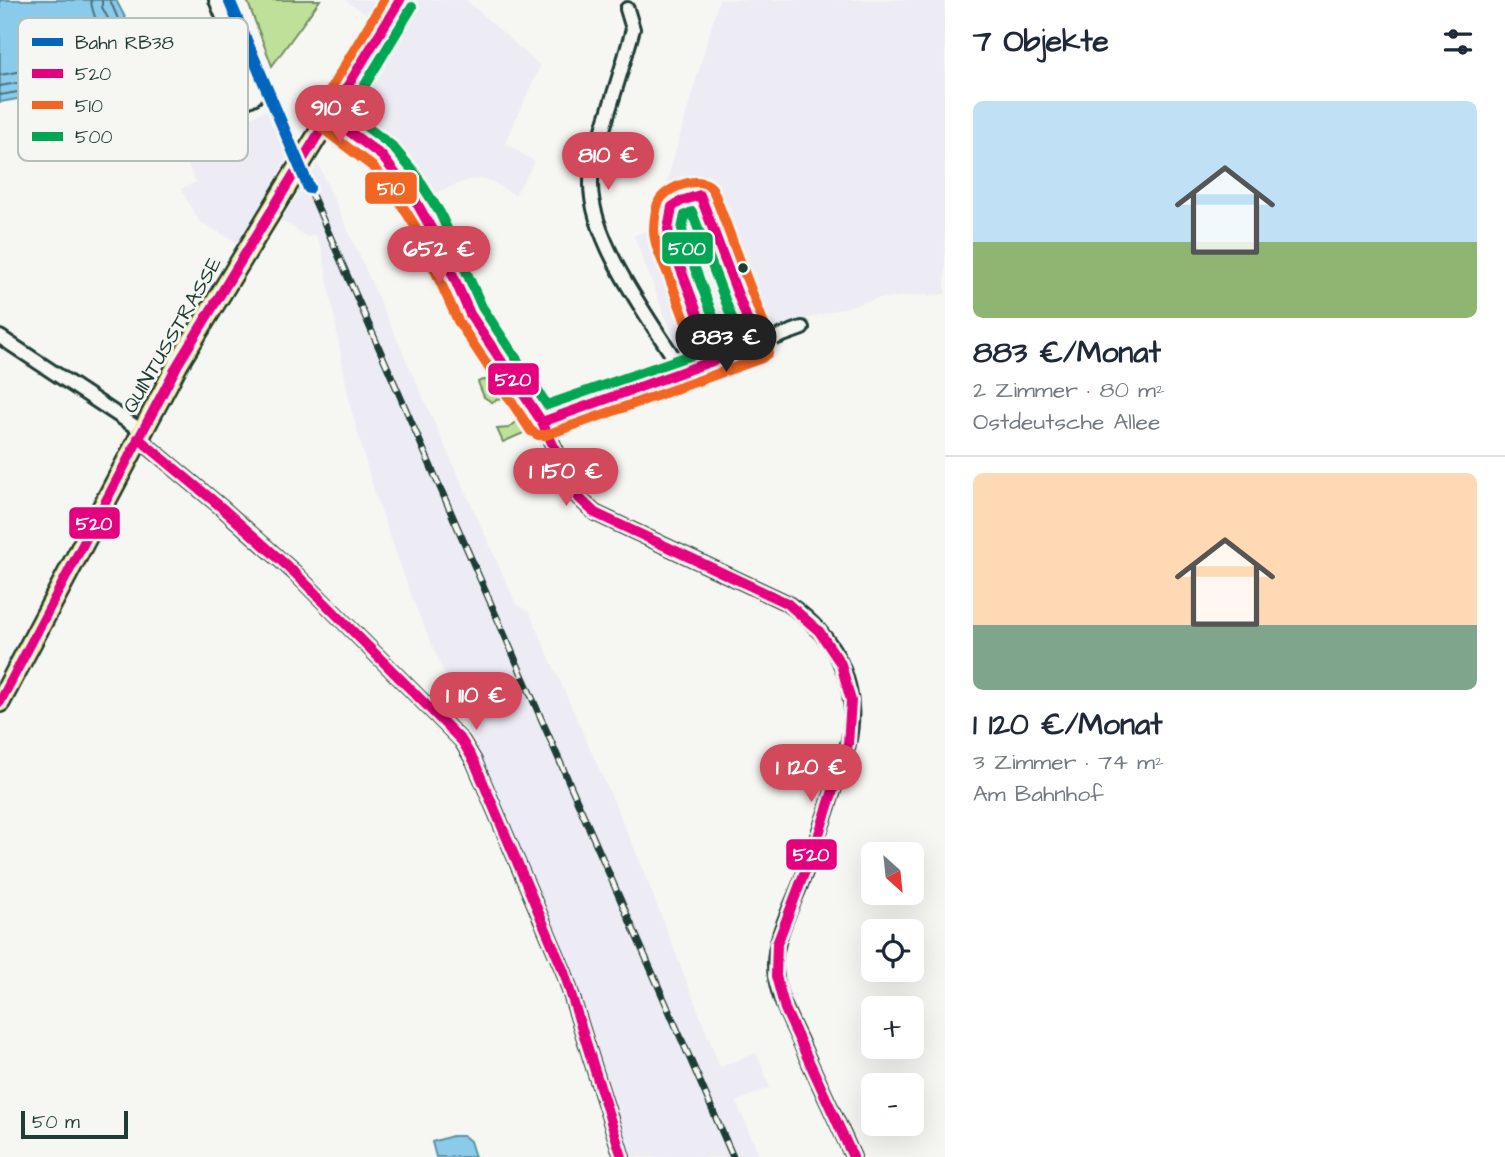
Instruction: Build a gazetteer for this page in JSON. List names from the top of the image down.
{
  "streets": {
    "main road": ["QUINTUSSTRASSE"]
  },
  "lines": [
    "rail line RB38",
    "transit line 520",
    "transit line 510",
    "transit line 500"
  ],
  "legend": [
    "Bahn RB38",
    "520",
    "510",
    "500"
  ],
  "scale_bar": "50 m",
  "north": "bottom right",
  "page": {
    "heading": "7 Objekte",
    "list": [
      {
        "name": "883 €/Monat",
        "note": "2 Zimmer · 80 m² · Ostdeutsche Allee"
      },
      {
        "name": "1 120 €/Monat",
        "note": "3 Zimmer · 74 m² · Am Bahnhof"
      }
    ],
    "price": [
      "910 €",
      "810 €",
      "652 €",
      "883 €",
      "1 150 €",
      "1 110 €",
      "1 120 €"
    ],
    "map_buttons": ["+", "−"],
    "scale": "50 m"
  }
}
